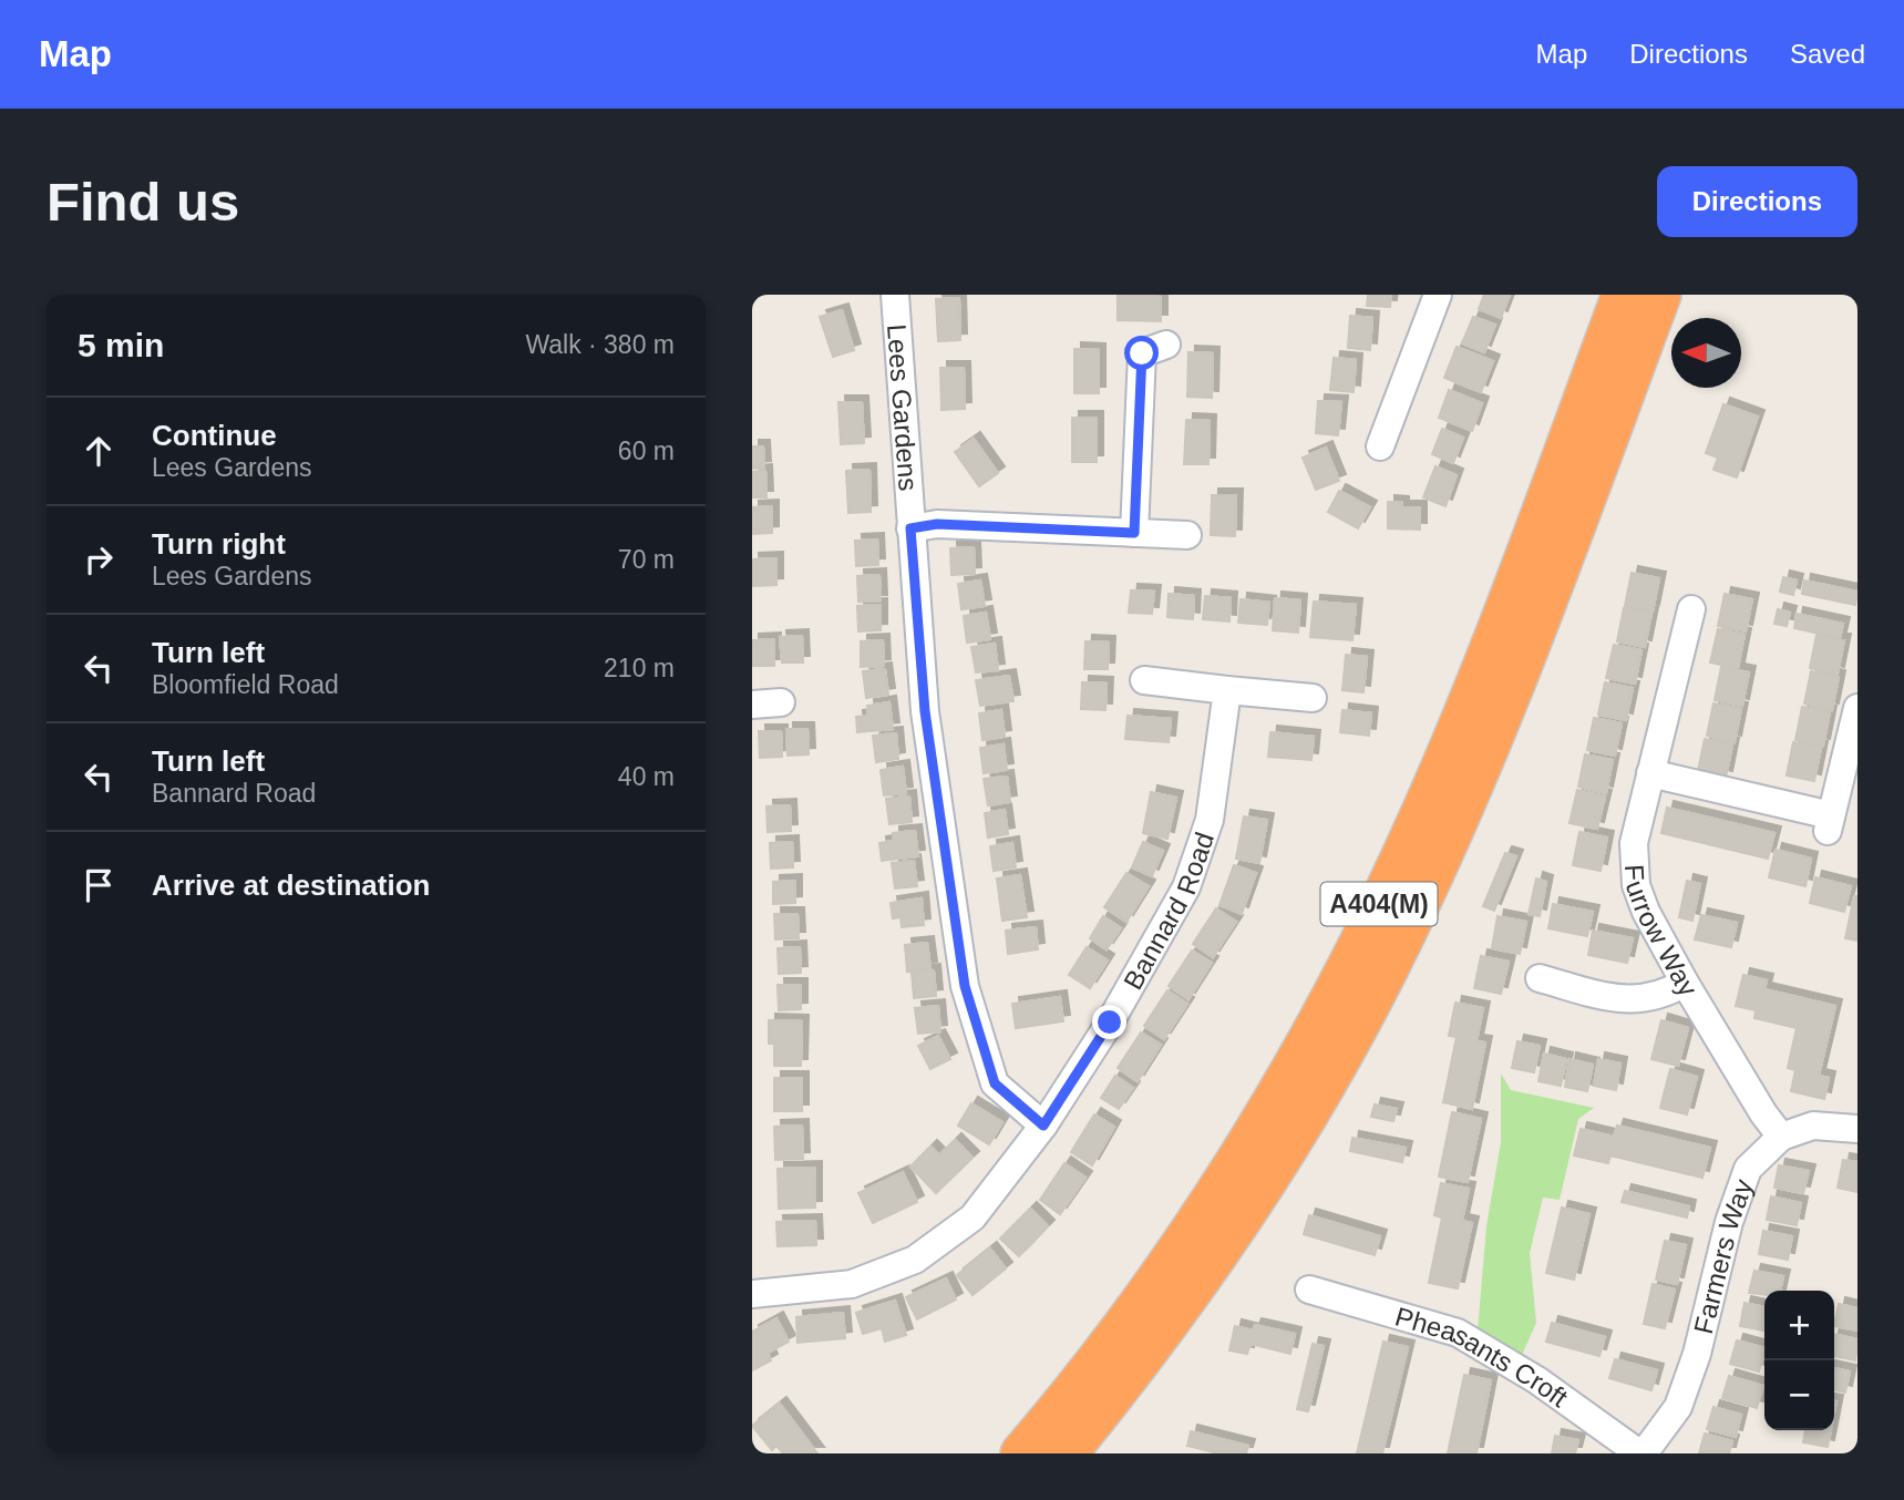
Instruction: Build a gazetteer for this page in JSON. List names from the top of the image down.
{
  "streets": {
    "highway": ["A404(M)"],
    "street": [
      "Lees Gardens",
      "Bannard Road",
      "Furrow Way",
      "Farmers Way",
      "Pheasants Croft"
    ]
  },
  "crossings": [
    ["Furrow Way", "Farmers Way"],
    ["Farmers Way", "Pheasants Croft"]
  ],
  "north": "left",
  "page": {
    "header": "Map",
    "nav": ["Map", "Directions", "Saved"],
    "buttons": "Directions",
    "title": "Find us",
    "heading": ["5 min", "Walk · 380 m"],
    "list": [
      ["Continue", "Lees Gardens", "60 m"],
      ["Turn right", "Lees Gardens", "70 m"],
      ["Turn left", "Bloomfield Road", "210 m"],
      ["Turn left", "Bannard Road", "40 m"],
      "Arrive at destination"
    ],
    "map_buttons": ["+", "−"]
  }
}
